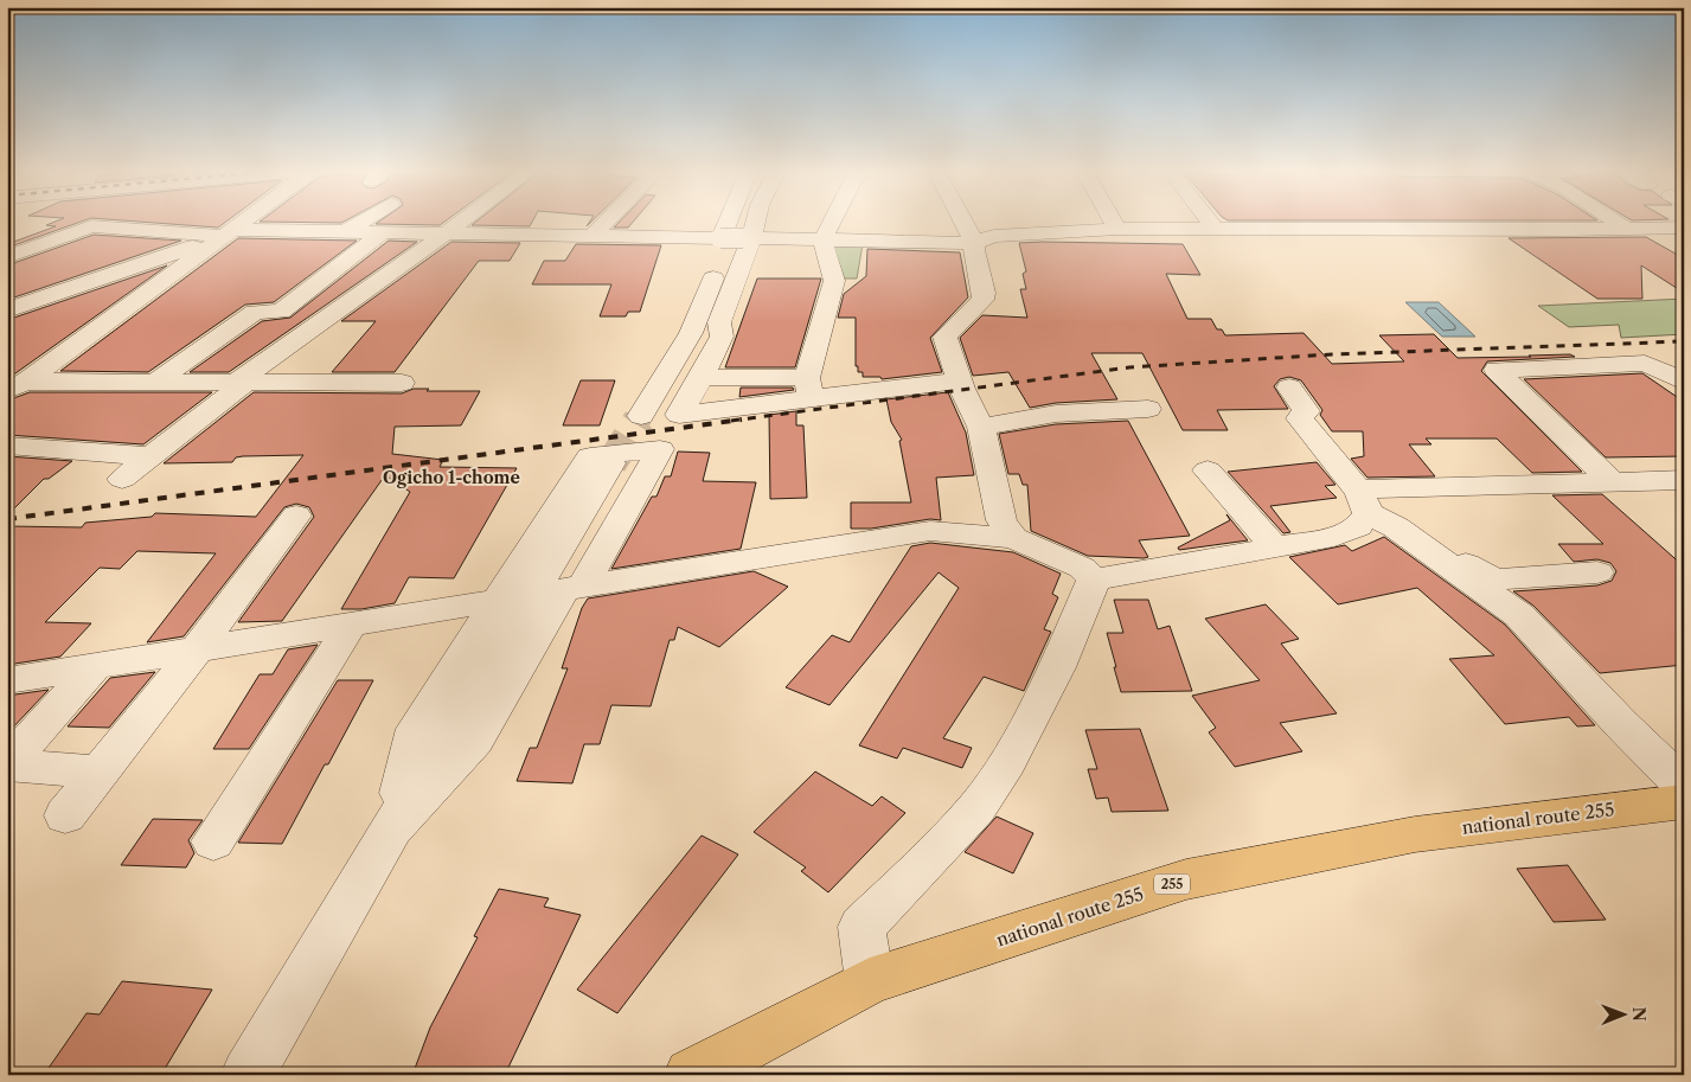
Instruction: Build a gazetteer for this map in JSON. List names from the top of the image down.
{
  "streets": {
    "highway": ["national route 255", "255"]
  },
  "districts": ["Ogicho 1-chome"],
  "north": "right"
}
